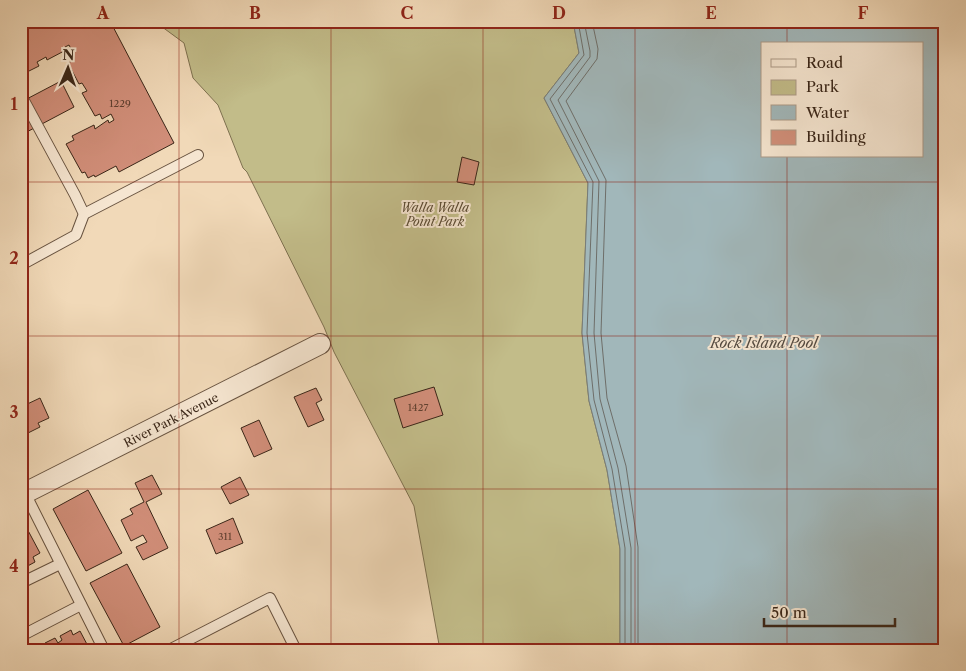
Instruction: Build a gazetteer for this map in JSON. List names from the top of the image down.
{
  "streets": {
    "street": ["River Park Avenue"]
  },
  "water": ["Rock Island Pool"],
  "parks": ["Walla Walla Point Park"],
  "house_numbers": ["1229", "1427", "311"],
  "legend": [
    "Road",
    "Park",
    "Water",
    "Building"
  ],
  "scale_bar": "50 m",
  "north": "top",
  "grid": {
    "columns": [
      "A",
      "B",
      "C",
      "D",
      "E",
      "F"
    ],
    "rows": [
      "1",
      "2",
      "3",
      "4"
    ]
  }
}
